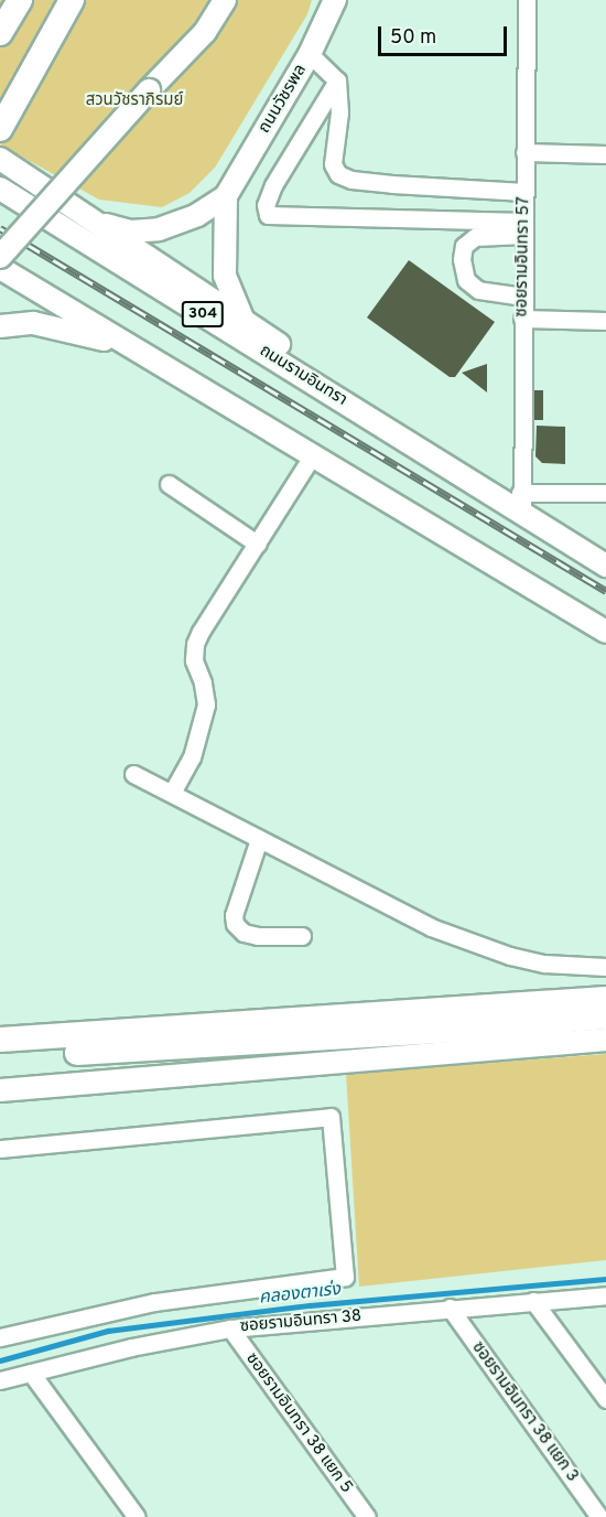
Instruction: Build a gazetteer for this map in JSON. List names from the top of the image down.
{
  "streets": {
    "main road": ["ถนนวัชรพล", "304", "ถนนรามอินทรา"],
    "street": [
      "ซอยรามอินทรา 57",
      "ซอยรามอินทรา 38",
      "ซอยรามอินทรา 38 แยก 3",
      "ซอยรามอินทรา 38 แยก 5"
    ]
  },
  "crossings": [
    ["ซอยรามอินทรา 57", "ถนนรามอินทรา"],
    ["ซอยรามอินทรา 38", "ซอยรามอินทรา 38 แยก 3"],
    ["ซอยรามอินทรา 38", "ซอยรามอินทรา 38 แยก 5"]
  ],
  "water": ["คลองตาเร่ง"],
  "parks": ["สวนวัชราภิรมย์"],
  "scale_bar": "50 m"
}
